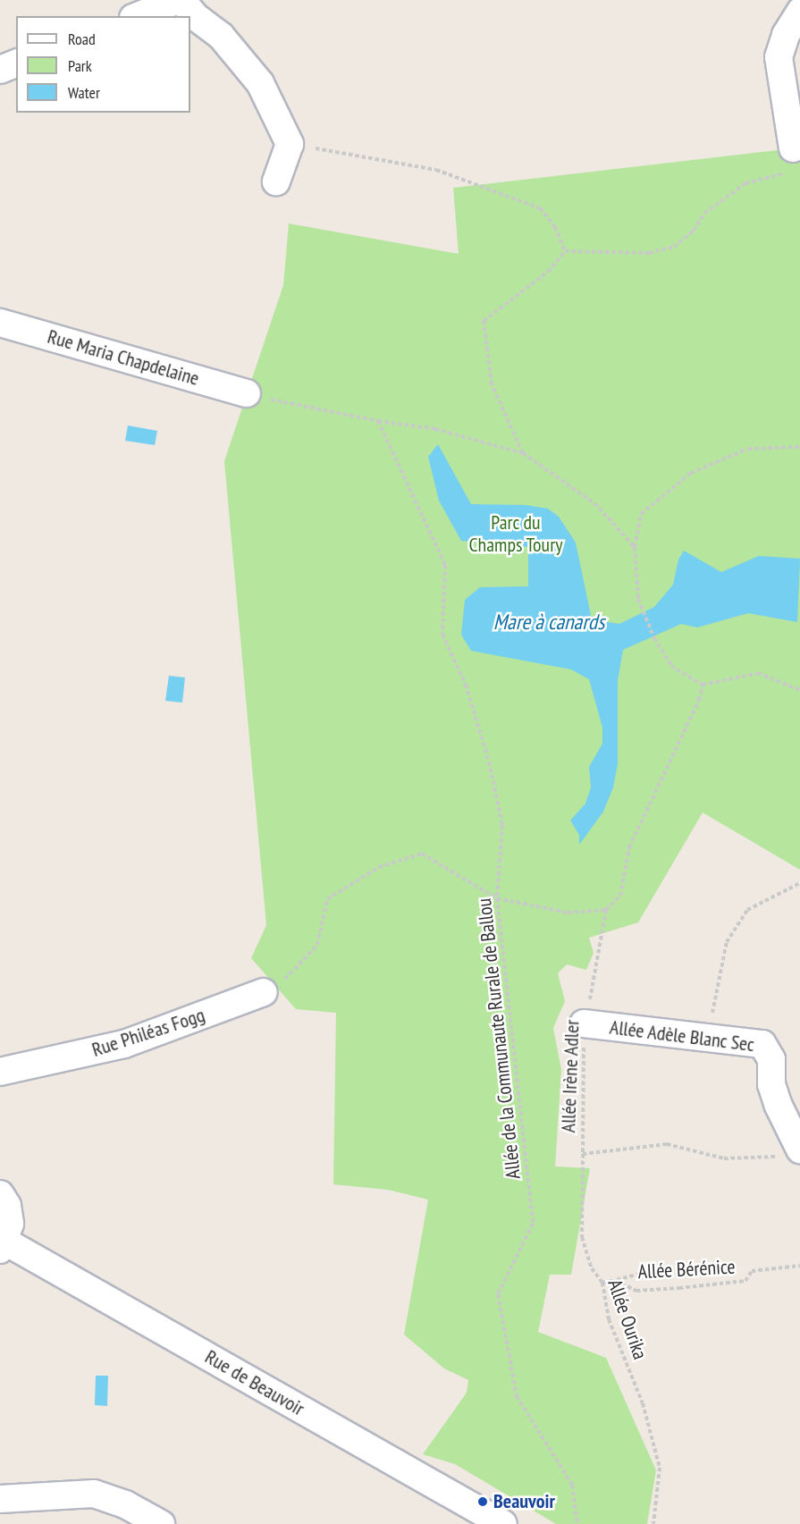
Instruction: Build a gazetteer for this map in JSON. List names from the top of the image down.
{
  "streets": {
    "street": [
      "Rue Maria Chapdelaine",
      "Rue Philéas Fogg",
      "Allée Adèle Blanc Sec",
      "Rue de Beauvoir"
    ],
    "path": [
      "Allée de la Communaute Rurale de Ballou",
      "Allée Irène Adler",
      "Allée Bérénice",
      "Allée Ourika"
    ]
  },
  "crossings": [
    ["Allée Adèle Blanc Sec", "Allée Irène Adler"],
    ["Allée Irène Adler", "Allée Ourika"],
    ["Allée Bérénice", "Allée Ourika"]
  ],
  "water": ["Mare à canards"],
  "parks": ["Parc du Champs Toury"],
  "places": ["Beauvoir"],
  "legend": ["Road", "Park", "Water"]
}
